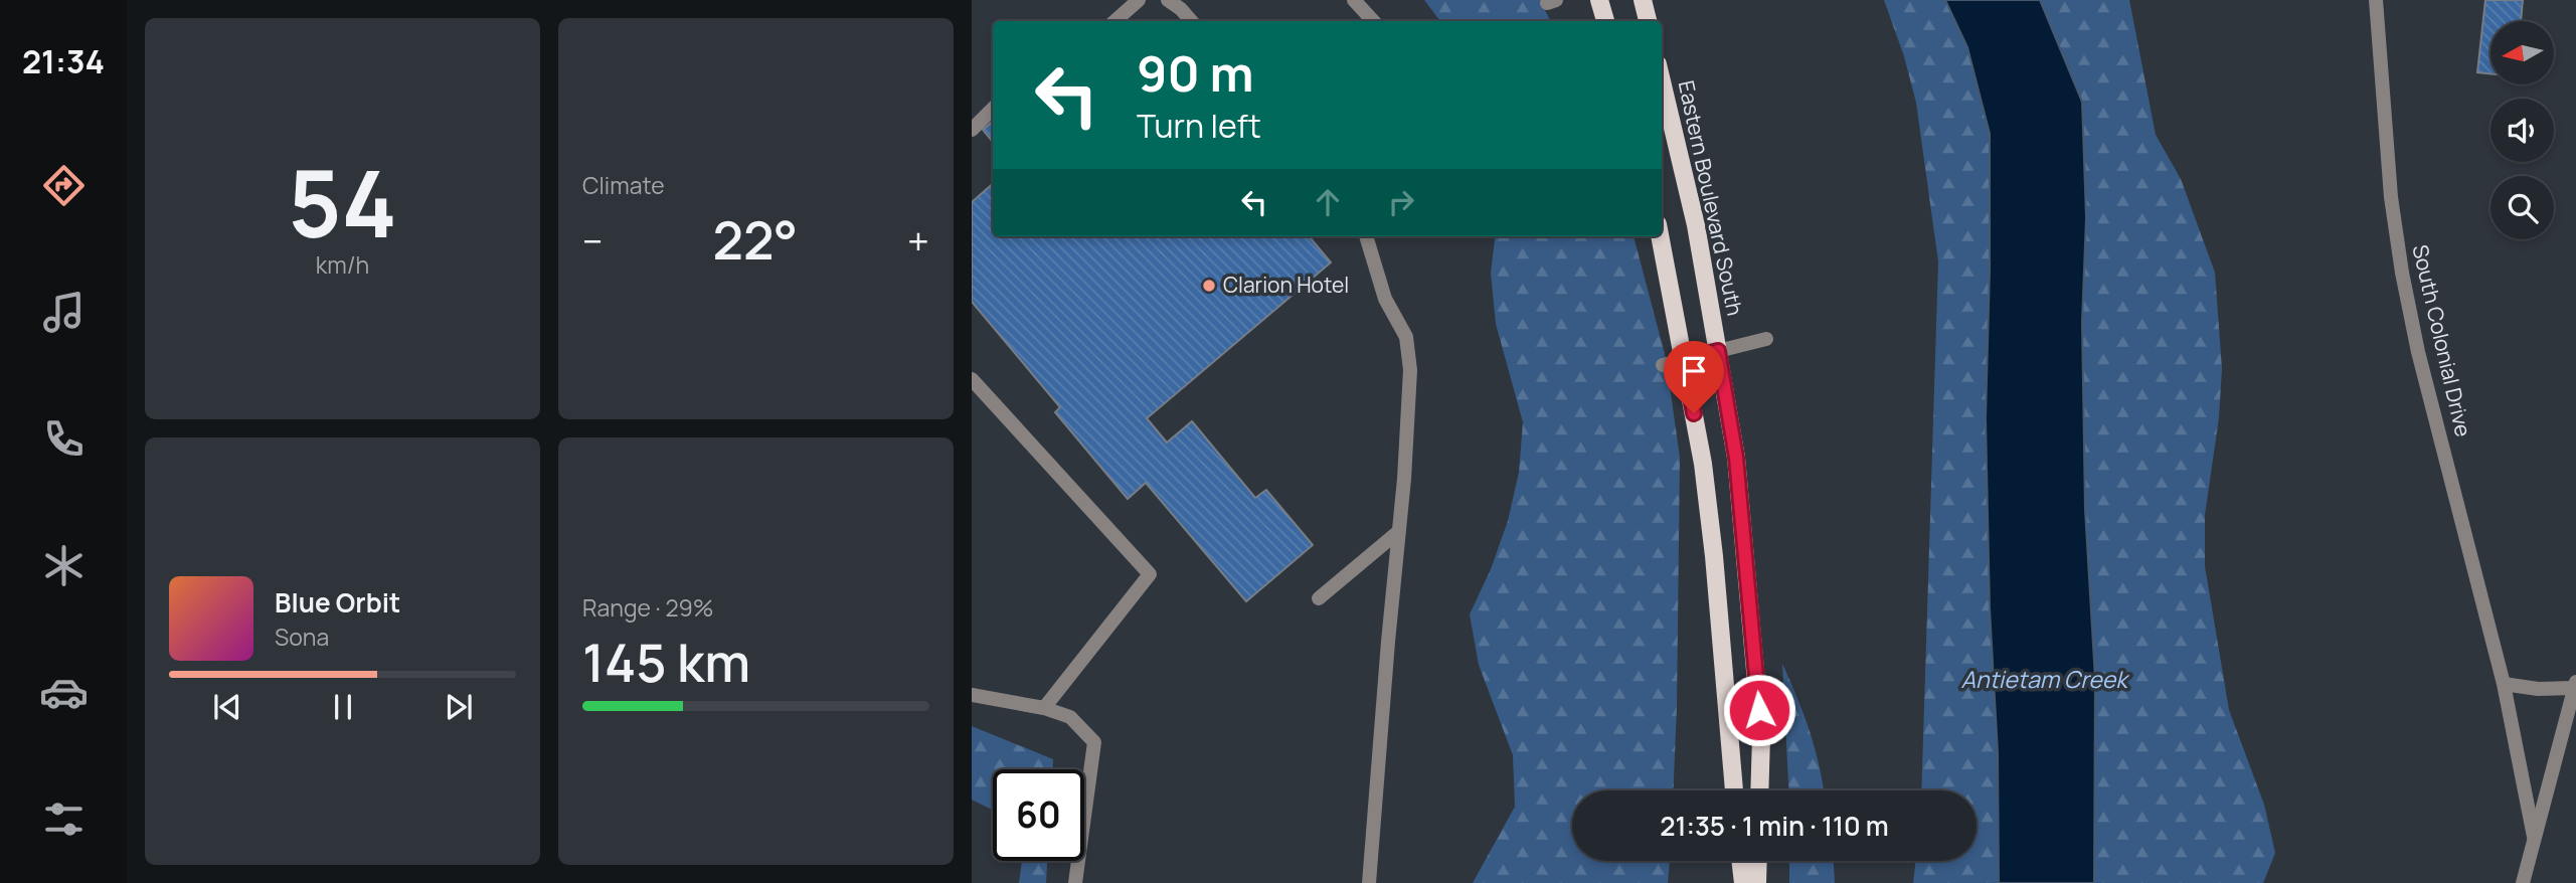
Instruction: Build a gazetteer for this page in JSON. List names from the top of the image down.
{
  "streets": {
    "main road": ["Eastern Boulevard South"],
    "street": ["South Colonial Drive"]
  },
  "water": ["Antietam Creek"],
  "places": ["Clarion Hotel"],
  "north": "left",
  "page": {
    "tabs": "21:34",
    "tile": [
      ["54", "km/h"],
      "Climate",
      ["Range · 29%", "145 km"]
    ],
    "turn": ["90 m", "Turn left"],
    "heat": ["−", "22°", "+"],
    "song": ["Blue Orbit", "Sona"],
    "limit": "60",
    "trip": "21:35 · 1 min · 110 m"
  }
}
